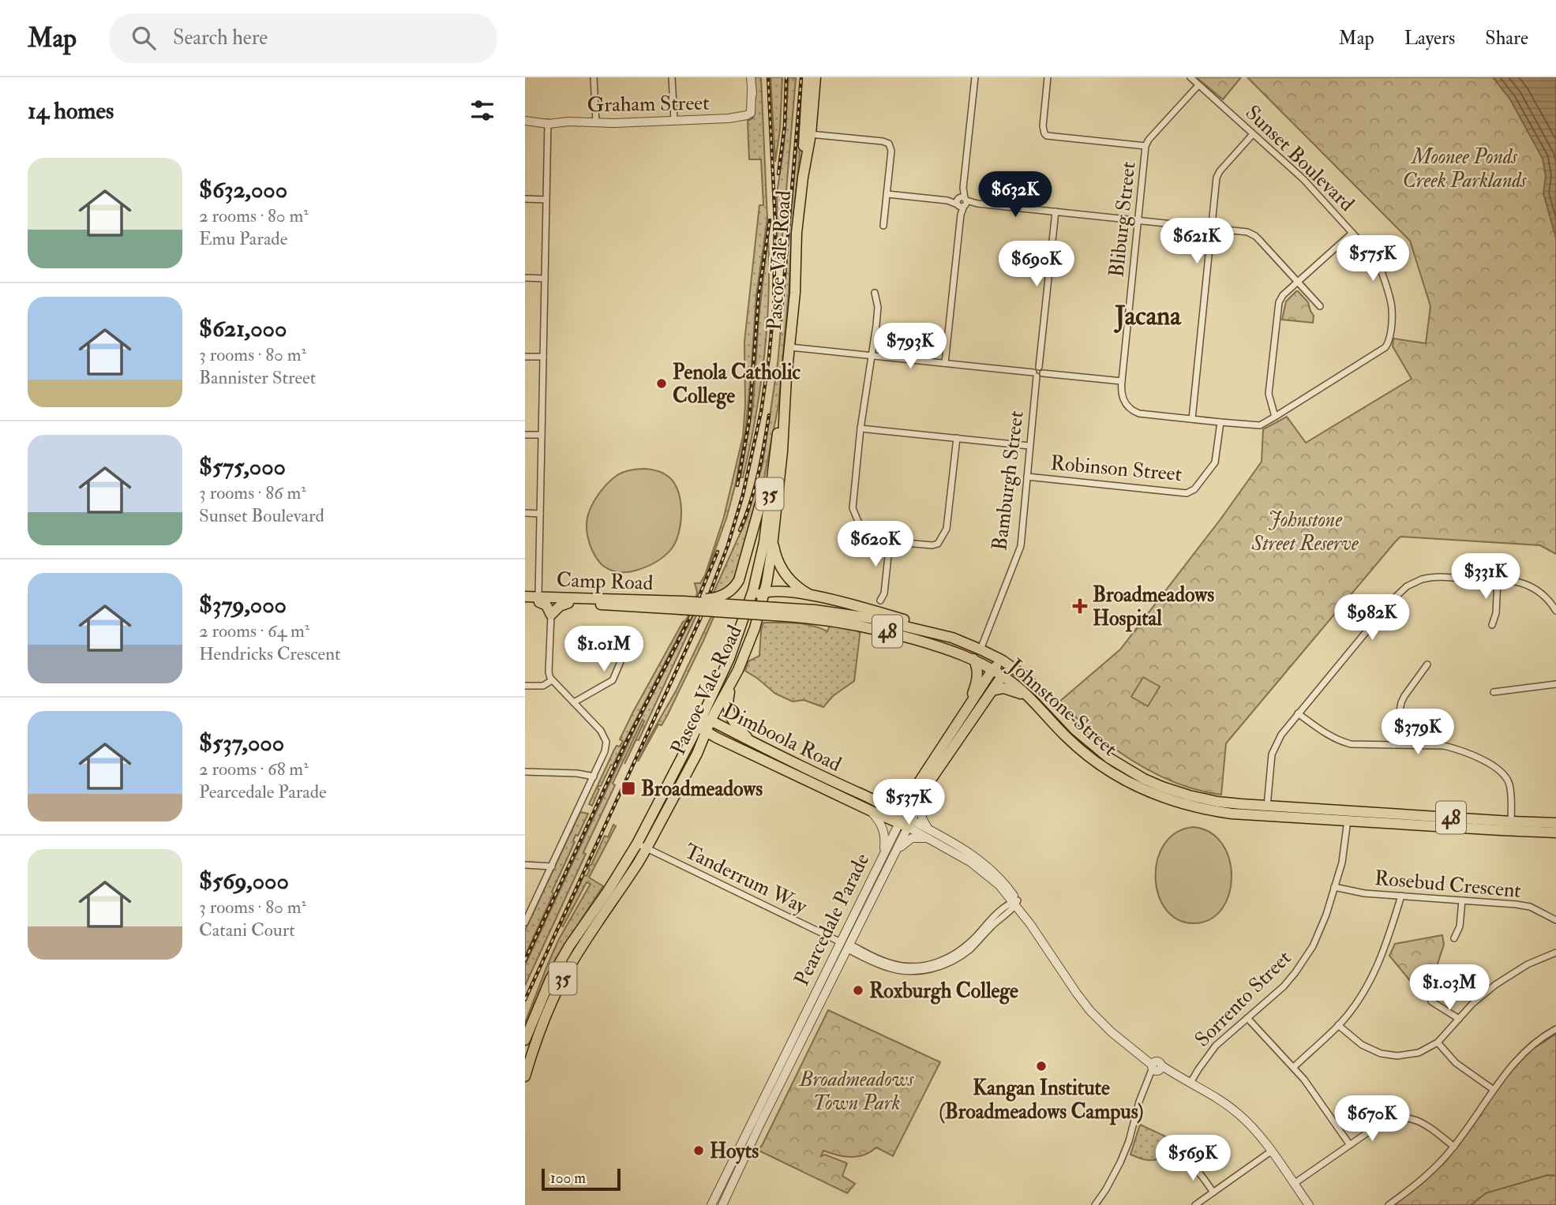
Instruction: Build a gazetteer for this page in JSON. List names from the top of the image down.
{
  "streets": {
    "main road": [
      "Pascoe Vale Road",
      "35",
      "Camp Road",
      "48",
      "Johnstone Street",
      "Dimboola Road",
      "Pearcedale Parade"
    ],
    "street": [
      "Graham Street",
      "Sunset Boulevard",
      "Bliburg Street",
      "Robinson Street",
      "Bamburgh Street",
      "Tanderrum Way",
      "Rosebud Crescent",
      "Sorrento Street"
    ]
  },
  "crossings": [
    ["Sunset Boulevard", "Bliburg Street"],
    ["Sunset Boulevard", "Robinson Street"],
    ["Pascoe Vale Road", "Dimboola Road"],
    ["Pascoe Vale Road", "Tanderrum Way"],
    ["Robinson Street", "Bamburgh Street"],
    ["Bamburgh Street", "Johnstone Street"],
    ["Camp Road", "Johnstone Street"],
    ["Johnstone Street", "Pearcedale Parade"],
    ["Johnstone Street", "Sorrento Street"],
    ["Dimboola Road", "Tanderrum Way"],
    ["Dimboola Road", "Pearcedale Parade"],
    ["Dimboola Road", "Sorrento Street"],
    ["Tanderrum Way", "Pearcedale Parade"],
    ["Rosebud Crescent", "Sorrento Street"]
  ],
  "districts": ["Jacana"],
  "parks": ["Moonee Ponds Creek Parklands", "Johnstone Street Reserve", "Broadmeadows Town Park"],
  "places": {
    "other": [
      "Penola Catholic College",
      "Roxburgh College",
      "Kangan Institute (Broadmeadows Campus)",
      "Hoyts"
    ],
    "health": ["Broadmeadows Hospital"],
    "transit": ["Broadmeadows"]
  },
  "scale_bar": "100 m",
  "page": {
    "header": "Map",
    "search": "Search here",
    "nav": ["Map", "Layers", "Share"],
    "heading": "14 homes",
    "list": [
      {
        "name": "$632,000",
        "note": "2 rooms · 80 m² · Emu Parade"
      },
      {
        "name": "$621,000",
        "note": "3 rooms · 80 m² · Bannister Street"
      },
      {
        "name": "$575,000",
        "note": "3 rooms · 86 m² · Sunset Boulevard"
      },
      {
        "name": "$379,000",
        "note": "2 rooms · 64 m² · Hendricks Crescent"
      },
      {
        "name": "$537,000",
        "note": "2 rooms · 68 m² · Pearcedale Parade"
      },
      {
        "name": "$569,000",
        "note": "3 rooms · 80 m² · Catani Court"
      }
    ],
    "price": [
      "$632K",
      "$621K",
      "$575K",
      "$690K",
      "$793K",
      "$620K",
      "$331K",
      "$982K",
      "$1.01M",
      "$379K",
      "$537K",
      "$1.03M",
      "$670K",
      "$569K"
    ],
    "scale": "100 m"
  }
}
